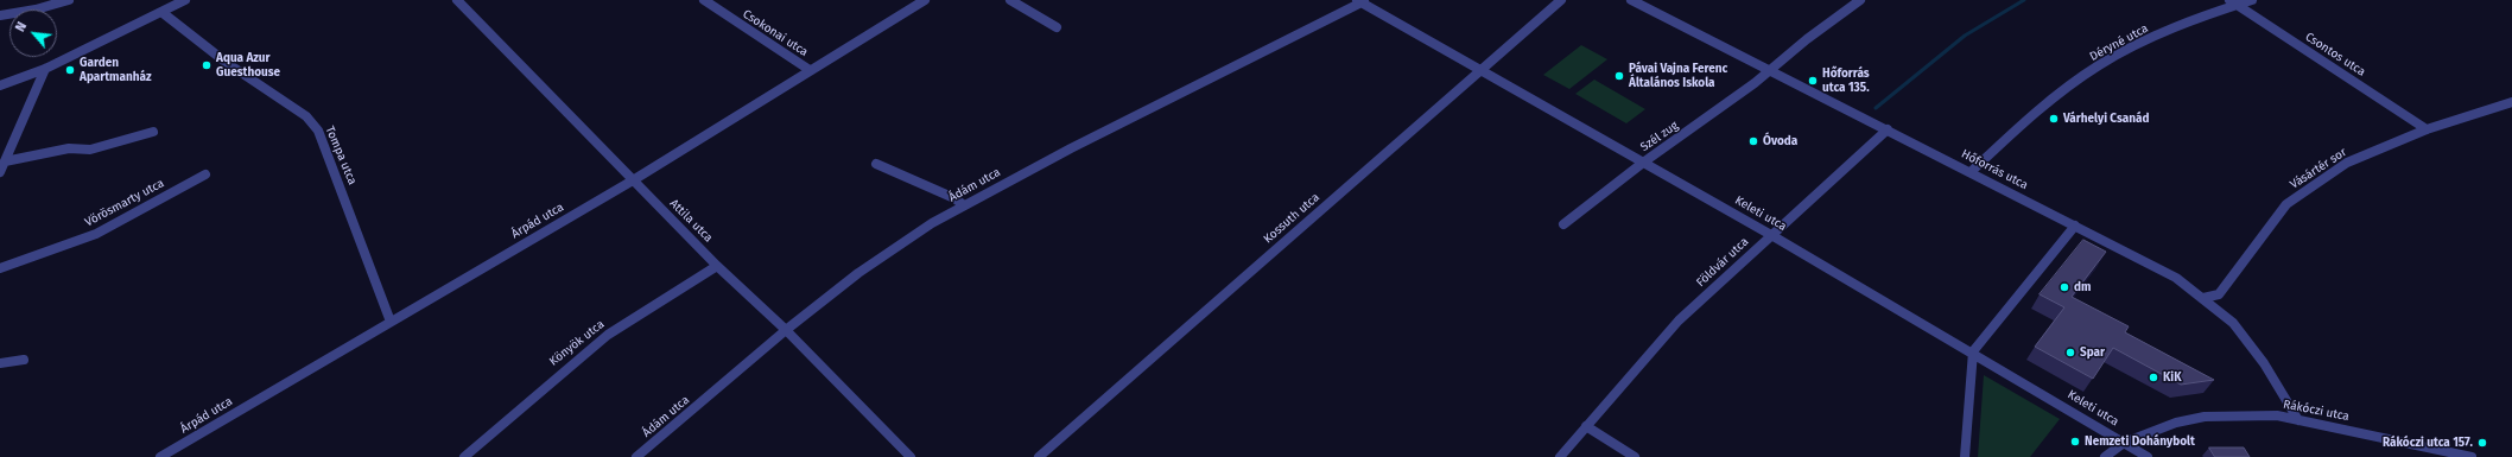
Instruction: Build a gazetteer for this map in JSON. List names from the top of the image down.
{
  "streets": {
    "street": [
      "Csokonai utca",
      "Déryné utca",
      "Csontos utca",
      "Szél zug",
      "Tompa utca",
      "Vásártér sor",
      "Hőforrás utca",
      "Ádám utca",
      "Vörösmarty utca",
      "Keleti utca",
      "Kossuth utca",
      "Árpád utca",
      "Attila utca",
      "Földvár utca",
      "Könyök utca",
      "Rákóczi utca"
    ]
  },
  "crossings": [
    ["Csokonai utca", "Árpád utca"],
    ["Déryné utca", "Csontos utca"],
    ["Déryné utca", "Hőforrás utca"],
    ["Csontos utca", "Vásártér sor"],
    ["Szél zug", "Hőforrás utca"],
    ["Szél zug", "Keleti utca"],
    ["Tompa utca", "Árpád utca"],
    ["Vásártér sor", "Hőforrás utca"],
    ["Hőforrás utca", "Földvár utca"],
    ["Hőforrás utca", "Rákóczi utca"],
    ["Ádám utca", "Keleti utca"],
    ["Ádám utca", "Attila utca"],
    ["Keleti utca", "Kossuth utca"],
    ["Keleti utca", "Földvár utca"],
    ["Keleti utca", "Rákóczi utca"],
    ["Árpád utca", "Attila utca"],
    ["Attila utca", "Könyök utca"]
  ],
  "places": [
    "Aqua Azur Guesthouse",
    "Garden Apartmanház",
    "Pávai Vajna Ferenc Általános Iskola",
    "Hőforrás utca 135.",
    "Várhelyi Csanád",
    "Óvoda",
    "dm",
    "Spar",
    "KiK",
    "Nemzeti Dohánybolt",
    "Rákóczi utca 157."
  ],
  "north": "top left"
}
